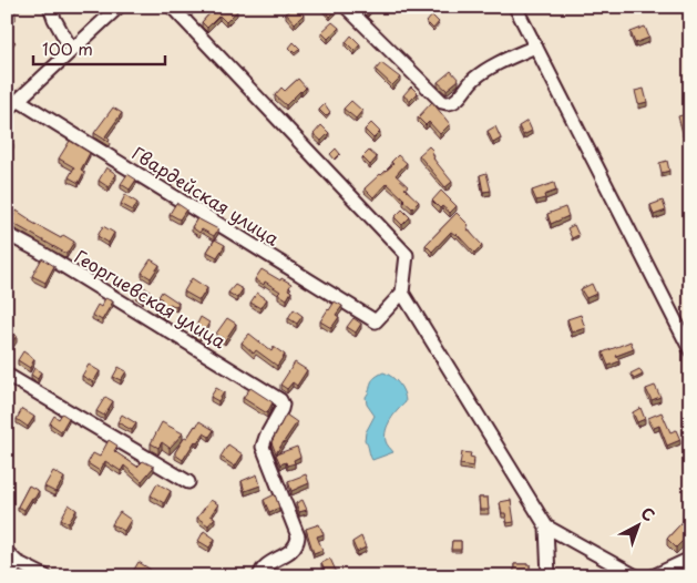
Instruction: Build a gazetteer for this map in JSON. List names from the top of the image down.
{
  "streets": {
    "street": ["Гвардейская улица", "Георгиевская улица"]
  },
  "scale_bar": "100 m",
  "north": "top right"
}
